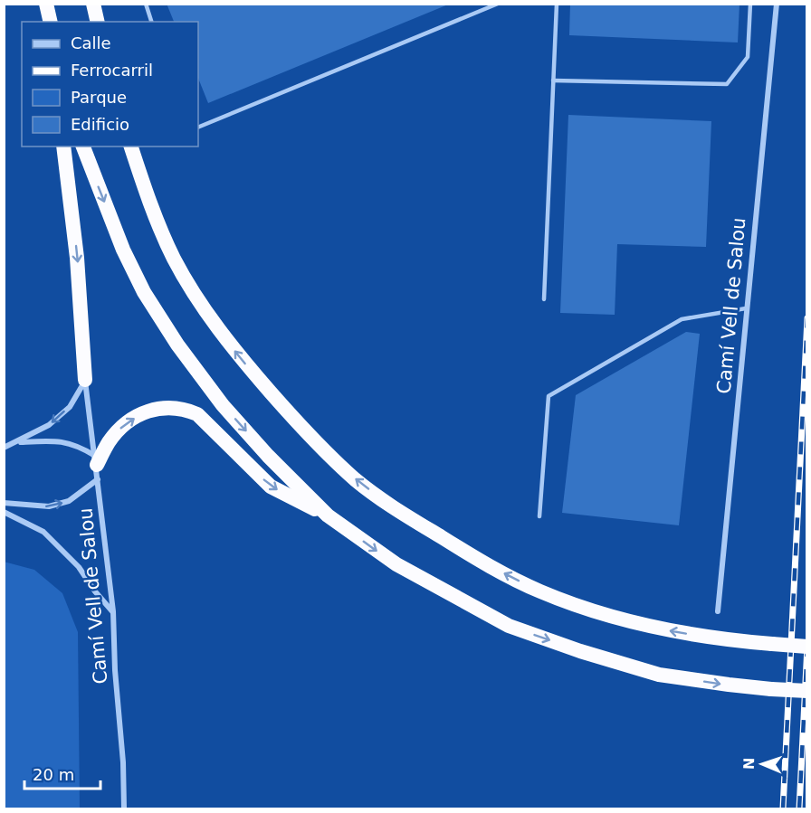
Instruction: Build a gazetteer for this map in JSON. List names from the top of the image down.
{
  "streets": {
    "street": ["Camí Vell de Salou"]
  },
  "legend": [
    "Calle",
    "Ferrocarril",
    "Parque",
    "Edificio"
  ],
  "scale_bar": "20 m",
  "north": "left"
}
